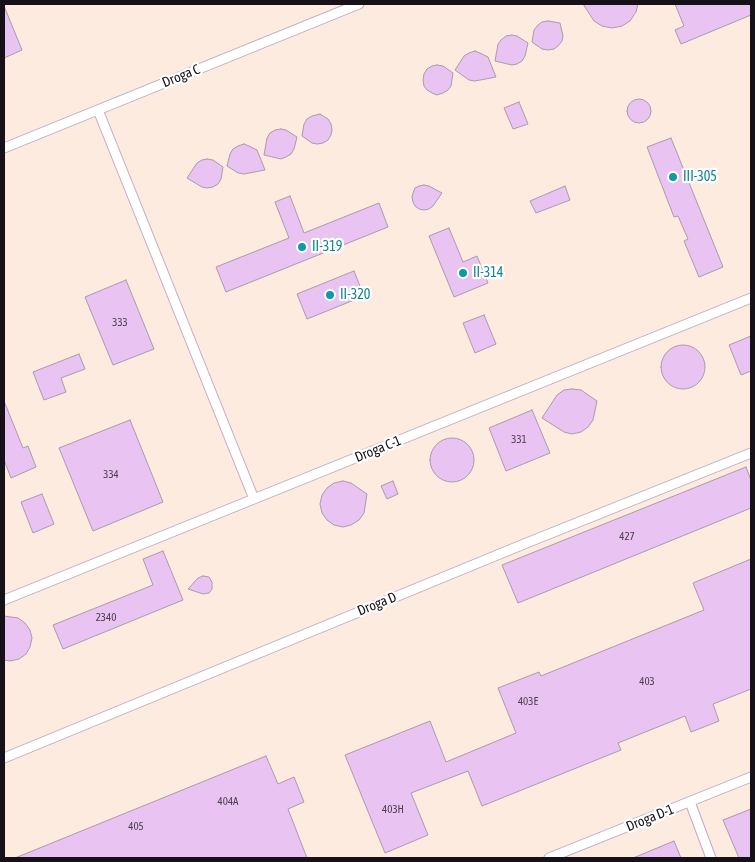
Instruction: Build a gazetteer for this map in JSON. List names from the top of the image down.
{
  "streets": {
    "lane": [
      "Droga C",
      "Droga C-1",
      "Droga D",
      "Droga D-1"
    ]
  },
  "places": [
    "III-305",
    "II-319",
    "II-314",
    "II-320"
  ],
  "house_numbers": [
    "333",
    "331",
    "334",
    "427",
    "2340",
    "403",
    "403E",
    "404A",
    "403H",
    "405"
  ]
}
